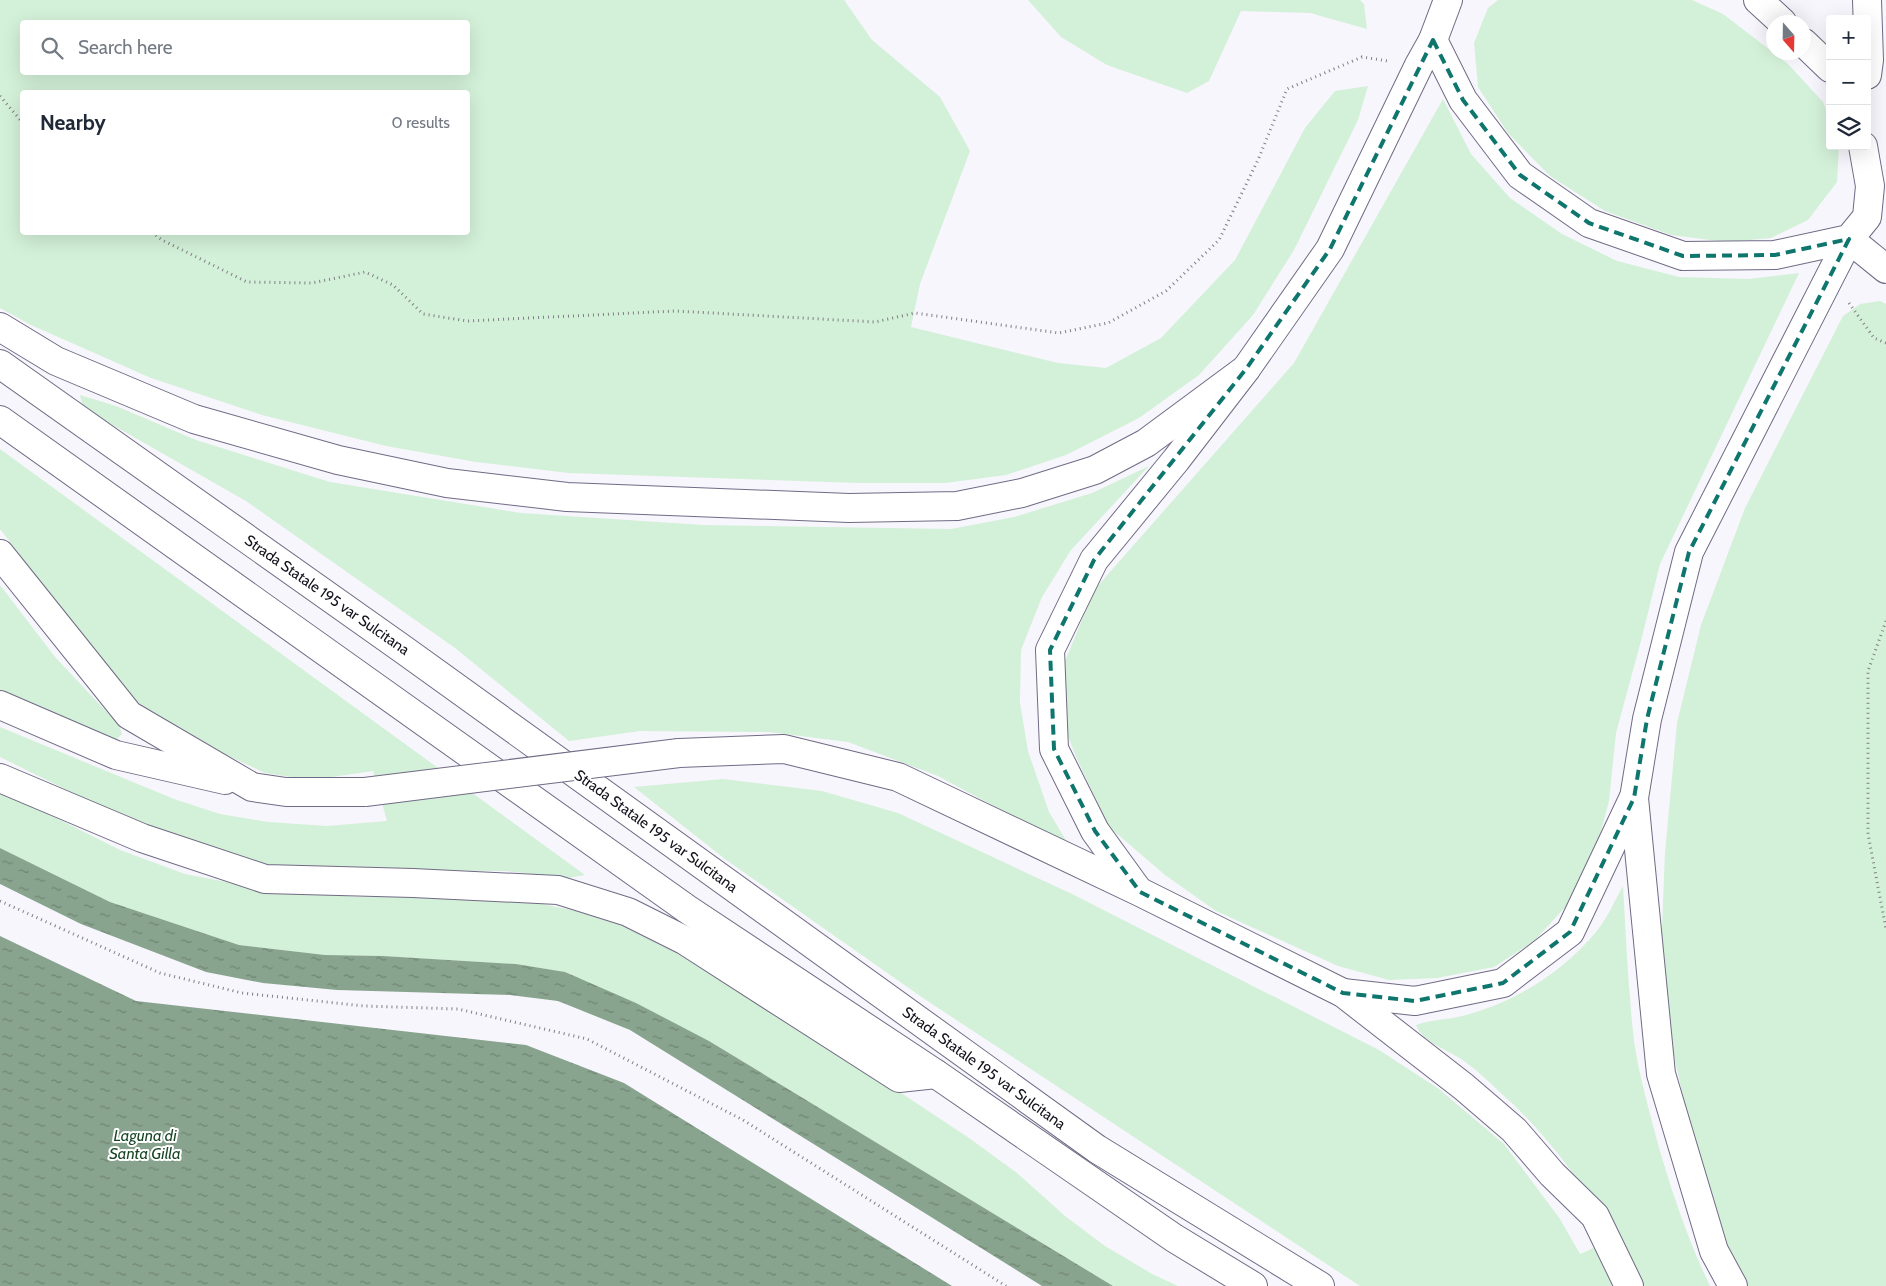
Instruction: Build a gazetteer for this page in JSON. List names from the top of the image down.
{
  "streets": {
    "main road": ["Strada Statale 195 var Sulcitana"]
  },
  "water": ["Laguna di Santa Gilla"],
  "north": "bottom",
  "page": {
    "map_buttons": ["+", "−"],
    "search": "Search here",
    "heading": ["Nearby", "0 results"]
  }
}
